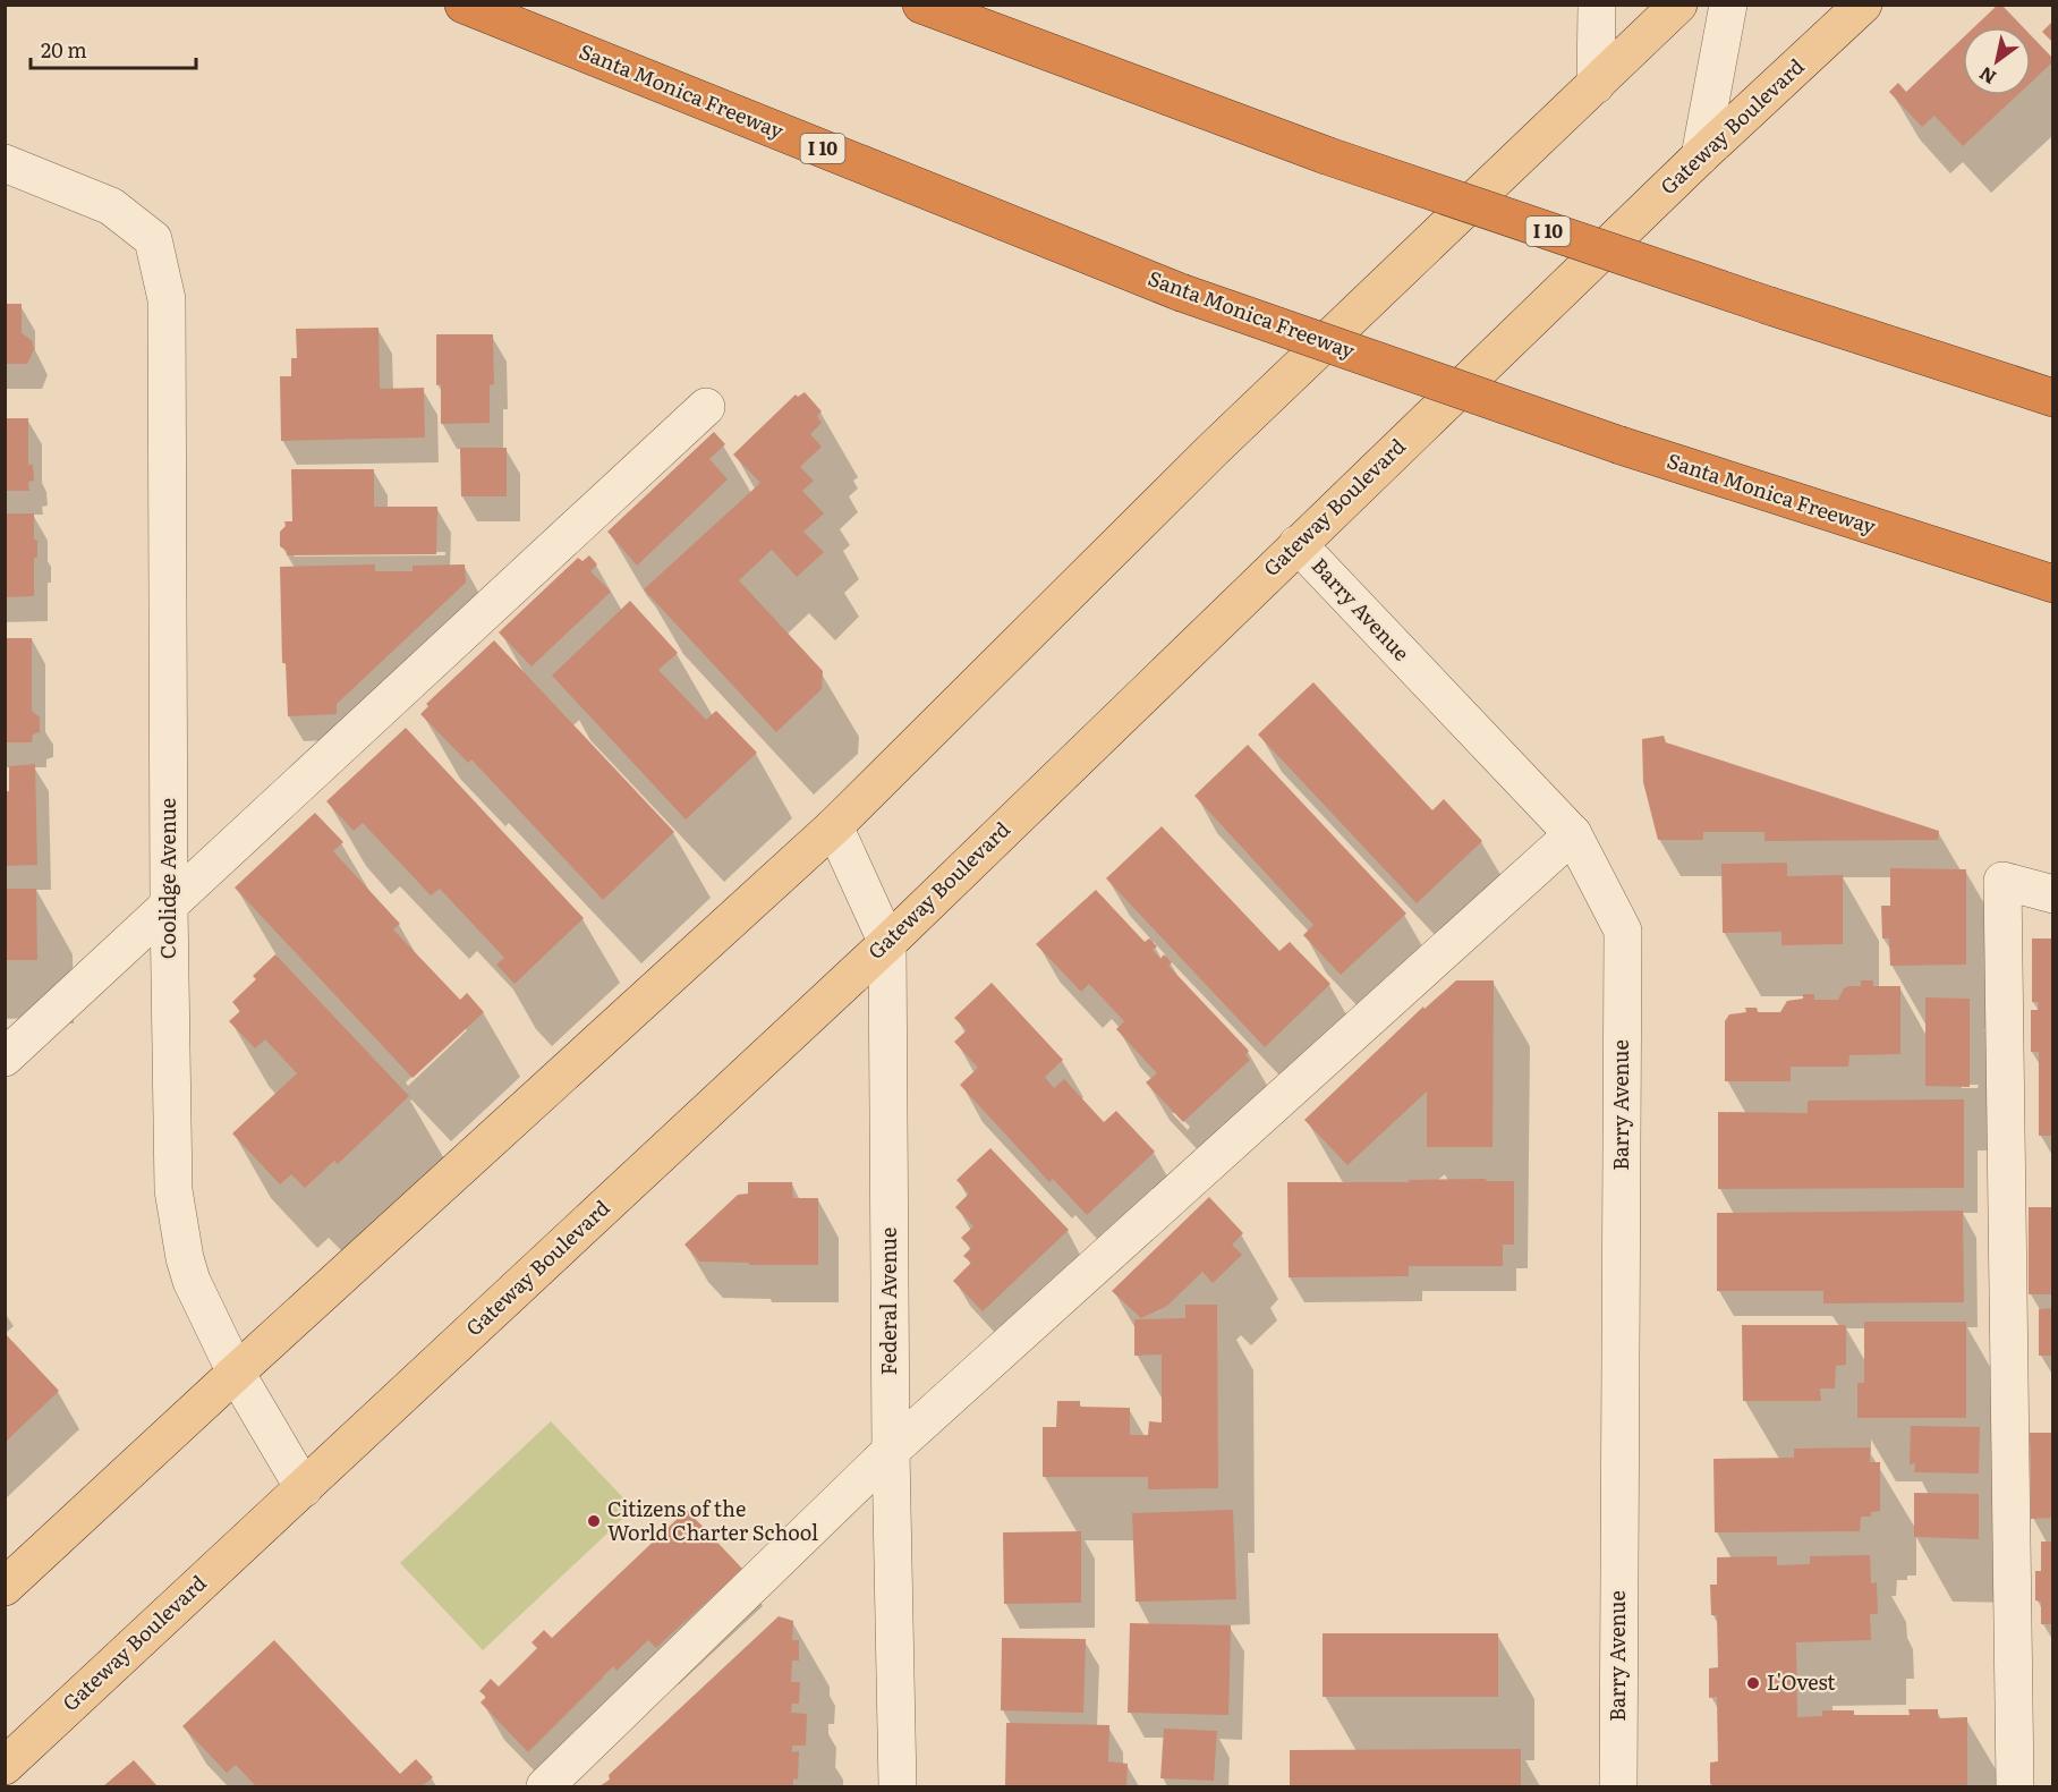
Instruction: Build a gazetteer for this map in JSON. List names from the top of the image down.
{
  "streets": {
    "highway": ["Santa Monica Freeway", "I 10"],
    "main road": ["Gateway Boulevard"],
    "street": ["Barry Avenue", "Coolidge Avenue", "Federal Avenue"]
  },
  "crossings": [
    ["Gateway Boulevard", "Barry Avenue"],
    ["Gateway Boulevard", "Coolidge Avenue"],
    ["Gateway Boulevard", "Federal Avenue"]
  ],
  "places": ["Citizens of the World Charter School", "L'Ovest"],
  "scale_bar": "20 m",
  "north": "bottom left"
}
